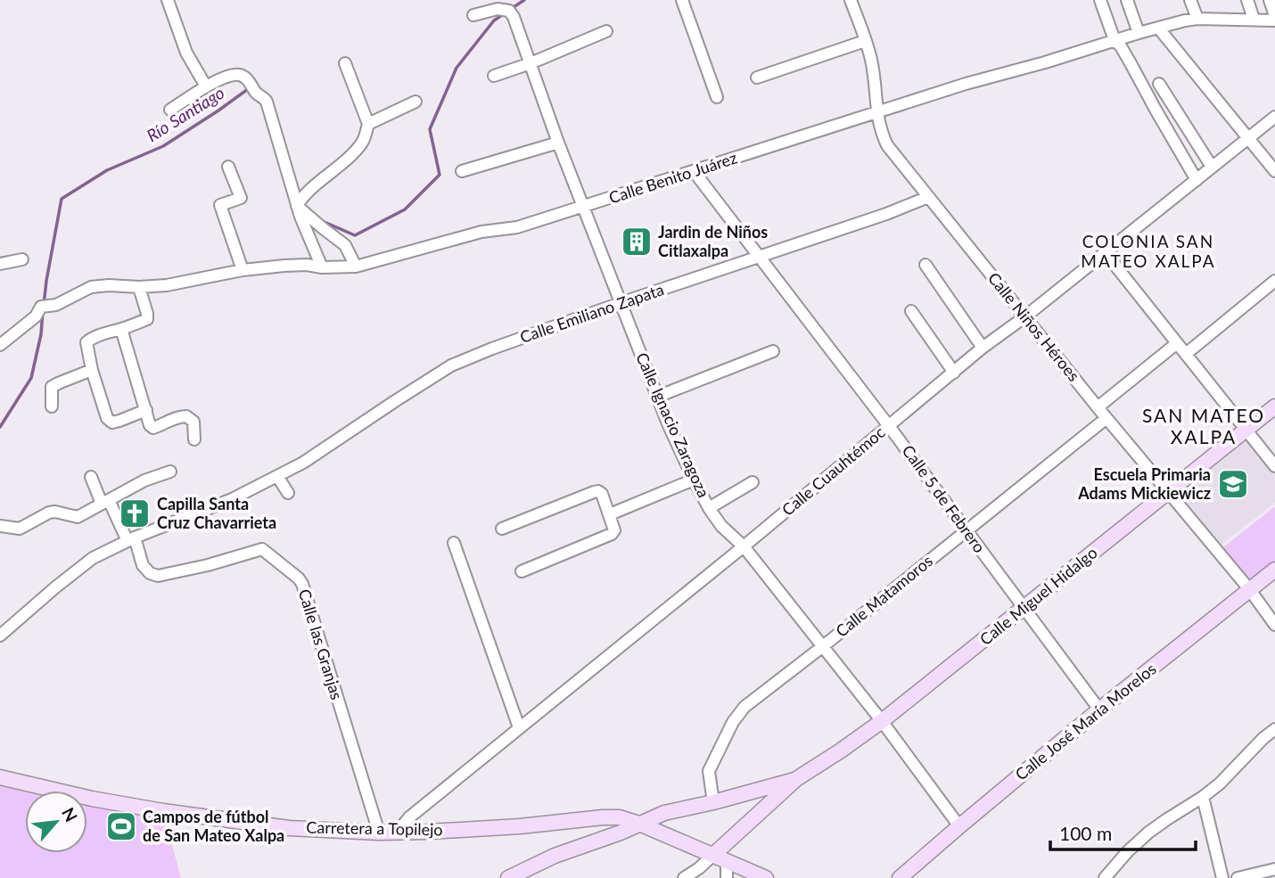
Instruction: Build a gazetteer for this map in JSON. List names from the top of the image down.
{
  "streets": {
    "main road": ["Calle Miguel Hidalgo", "Calle José María Morelos", "Carretera a Topilejo"],
    "street": [
      "Calle Benito Juárez",
      "Calle Emiliano Zapata",
      "Calle Niños Héroes",
      "Calle Ignacio Zaragoza",
      "Calle Cuauhtémoc",
      "Calle 5 de Febrero",
      "Calle Matamoros",
      "Calle las Granjas"
    ]
  },
  "crossings": [
    ["Calle Benito Juárez", "Calle Niños Héroes"],
    ["Calle Benito Juárez", "Calle Ignacio Zaragoza"],
    ["Calle Benito Juárez", "Calle 5 de Febrero"],
    ["Calle Emiliano Zapata", "Calle Niños Héroes"],
    ["Calle Emiliano Zapata", "Calle Ignacio Zaragoza"],
    ["Calle Emiliano Zapata", "Calle 5 de Febrero"],
    ["Calle Emiliano Zapata", "Calle las Granjas"],
    ["Calle Niños Héroes", "Calle Cuauhtémoc"],
    ["Calle Niños Héroes", "Calle Matamoros"],
    ["Calle Niños Héroes", "Calle Miguel Hidalgo"],
    ["Calle Niños Héroes", "Calle José María Morelos"],
    ["Calle Ignacio Zaragoza", "Calle Cuauhtémoc"],
    ["Calle Ignacio Zaragoza", "Calle Matamoros"],
    ["Calle Ignacio Zaragoza", "Calle Miguel Hidalgo"],
    ["Calle Ignacio Zaragoza", "Calle José María Morelos"],
    ["Calle Cuauhtémoc", "Calle 5 de Febrero"],
    ["Calle Cuauhtémoc", "Carretera a Topilejo"],
    ["Calle 5 de Febrero", "Calle Matamoros"],
    ["Calle 5 de Febrero", "Calle Miguel Hidalgo"],
    ["Calle 5 de Febrero", "Calle José María Morelos"],
    ["Calle Matamoros", "Calle Miguel Hidalgo"],
    ["Calle Miguel Hidalgo", "Carretera a Topilejo"],
    ["Calle las Granjas", "Carretera a Topilejo"]
  ],
  "districts": ["COLONIA SAN MATEO XALPA", "SAN MATEO XALPA"],
  "water": ["Río Santiago"],
  "places": {
    "building": ["Jardin de Niños Citlaxalpa"],
    "school or university": ["Escuela Primaria Adams Mickiewicz"],
    "church": ["Capilla Santa Cruz Chavarrieta"],
    "sports": ["Campos de fútbol de San Mateo Xalpa"]
  },
  "scale_bar": "100 m",
  "north": "top right"
}
